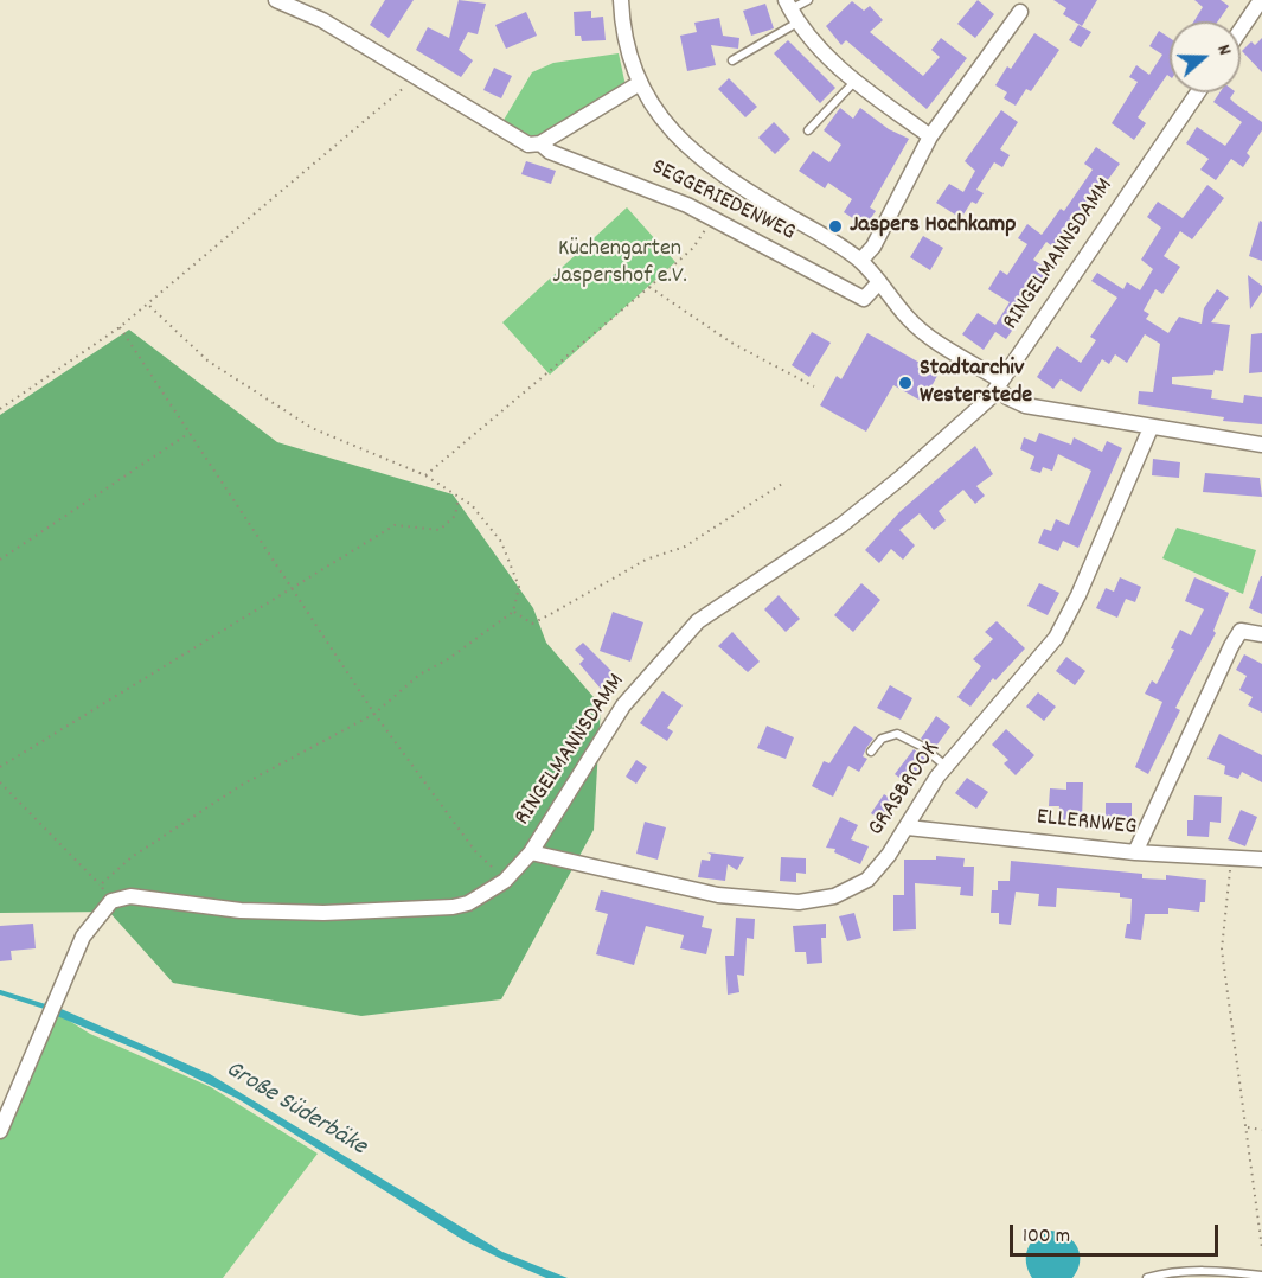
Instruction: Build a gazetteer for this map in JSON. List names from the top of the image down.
{
  "streets": {
    "street": [
      "SEGGERIEDENWEG",
      "RINGELMANNSDAMM",
      "GRASBROOK",
      "ELLERNWEG"
    ]
  },
  "crossings": [
    ["RINGELMANNSDAMM", "GRASBROOK"],
    ["GRASBROOK", "ELLERNWEG"]
  ],
  "water": ["Große Süderbäke"],
  "parks": ["Küchengarten Jaspershof e.V."],
  "places": ["Jaspers Hochkamp", "Stadtarchiv Westerstede"],
  "scale_bar": "100 m",
  "north": "right"
}
